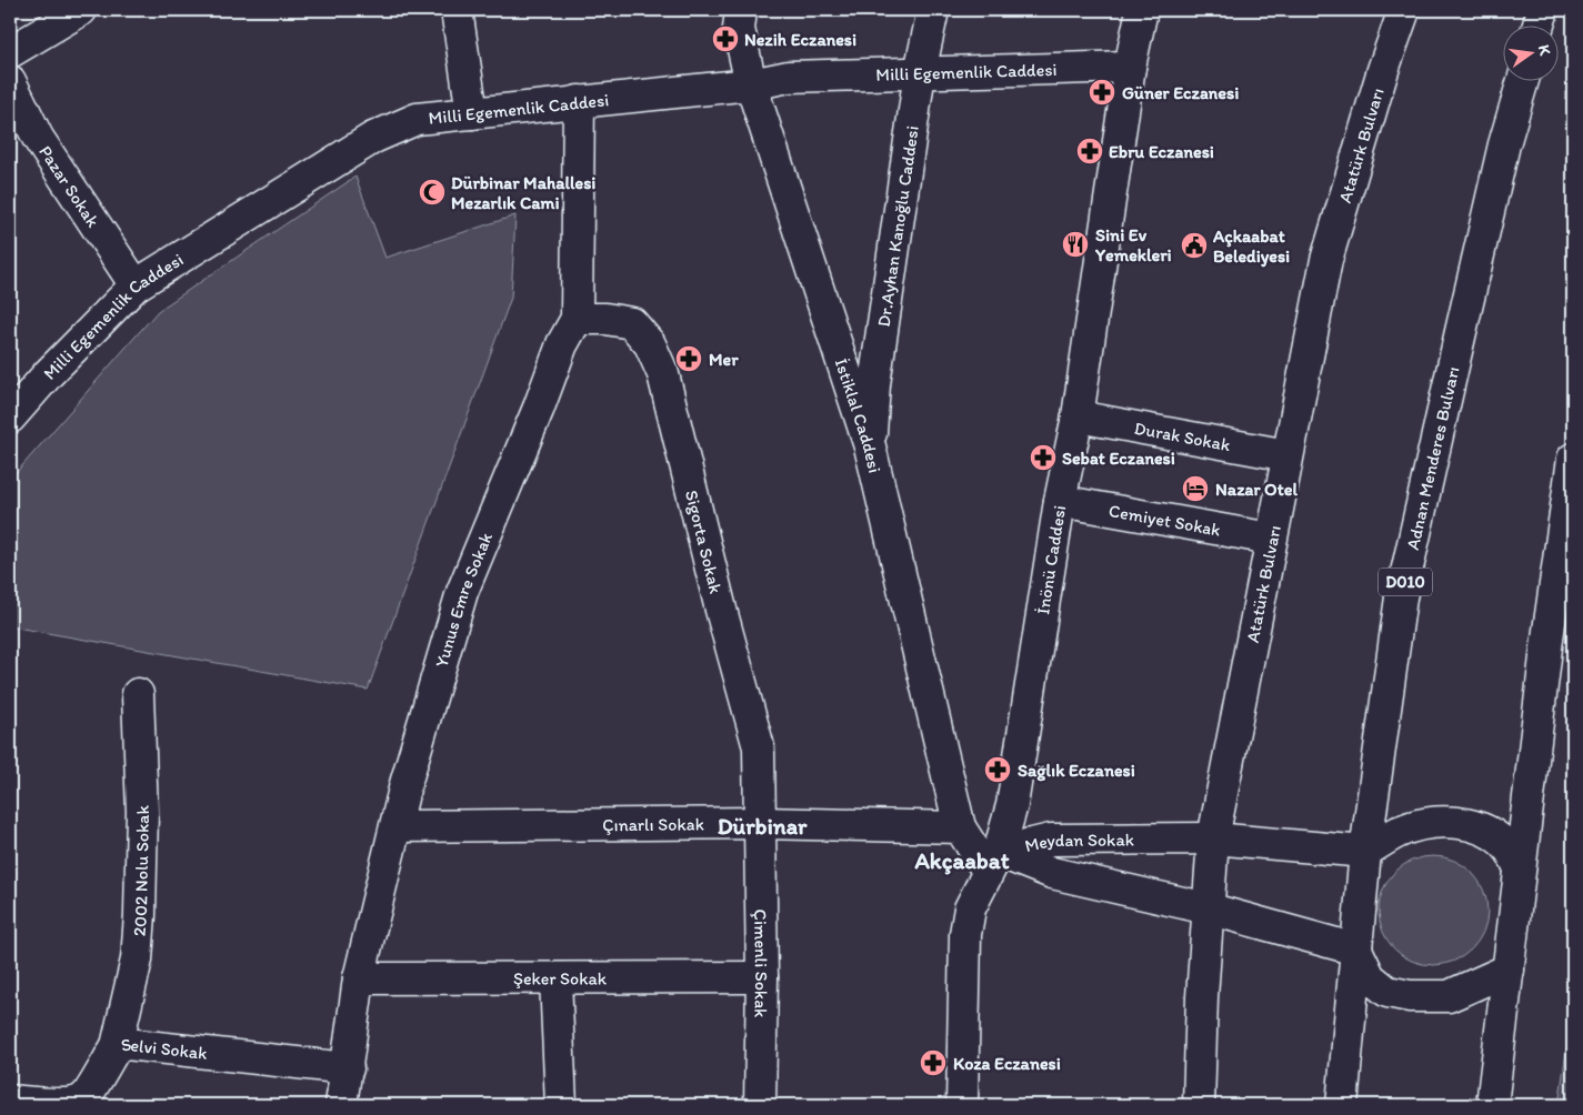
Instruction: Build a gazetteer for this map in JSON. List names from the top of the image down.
{
  "streets": {
    "main road": [
      "Milli Egemenlik Caddesi",
      "Atatürk Bulvarı",
      "Pazar Sokak",
      "Dr.Ayhan Kanoğlu Caddesi",
      "İstiklal Caddesi",
      "Durak Sokak",
      "Adnan Menderes Bulvarı",
      "Cemiyet Sokak",
      "Sigorta Sokak",
      "İnönü Caddesi",
      "D010",
      "Yunus Emre Sokak",
      "Çınarlı Sokak",
      "Meydan Sokak",
      "2002 Nolu Sokak",
      "Çimenli Sokak",
      "Şeker Sokak",
      "Selvi Sokak"
    ]
  },
  "crossings": [
    ["Milli Egemenlik Caddesi", "Pazar Sokak"],
    ["Milli Egemenlik Caddesi", "Dr.Ayhan Kanoğlu Caddesi"],
    ["Milli Egemenlik Caddesi", "İstiklal Caddesi"],
    ["Milli Egemenlik Caddesi", "İnönü Caddesi"],
    ["Milli Egemenlik Caddesi", "Yunus Emre Sokak"],
    ["Atatürk Bulvarı", "Durak Sokak"],
    ["Atatürk Bulvarı", "Cemiyet Sokak"],
    ["Atatürk Bulvarı", "Meydan Sokak"],
    ["Dr.Ayhan Kanoğlu Caddesi", "İstiklal Caddesi"],
    ["İstiklal Caddesi", "Çınarlı Sokak"],
    ["Durak Sokak", "İnönü Caddesi"],
    ["Adnan Menderes Bulvarı", "Meydan Sokak"],
    ["Cemiyet Sokak", "İnönü Caddesi"],
    ["Sigorta Sokak", "Yunus Emre Sokak"],
    ["Sigorta Sokak", "Çınarlı Sokak"],
    ["Sigorta Sokak", "Çimenli Sokak"],
    ["İnönü Caddesi", "Meydan Sokak"],
    ["Yunus Emre Sokak", "Çınarlı Sokak"],
    ["Yunus Emre Sokak", "Şeker Sokak"],
    ["Yunus Emre Sokak", "Selvi Sokak"],
    ["Çınarlı Sokak", "Çimenli Sokak"],
    ["2002 Nolu Sokak", "Selvi Sokak"],
    ["Çimenli Sokak", "Şeker Sokak"]
  ],
  "districts": ["Dürbinar", "Akçaabat"],
  "places": {
    "pharmacy": [
      "Nezih Eczanesi",
      "Güner Eczanesi",
      "Ebru Eczanesi",
      "Mer",
      "Sebat Eczanesi",
      "Sağlık Eczanesi",
      "Koza Eczanesi"
    ],
    "mosque": ["Dürbinar Mahallesi Mezarlık Cami"],
    "restaurant": ["Sini Ev Yemekleri"],
    "public building": ["Açkaabat Belediyesi"],
    "hotel": ["Nazar Otel"]
  },
  "north": "right"
}
